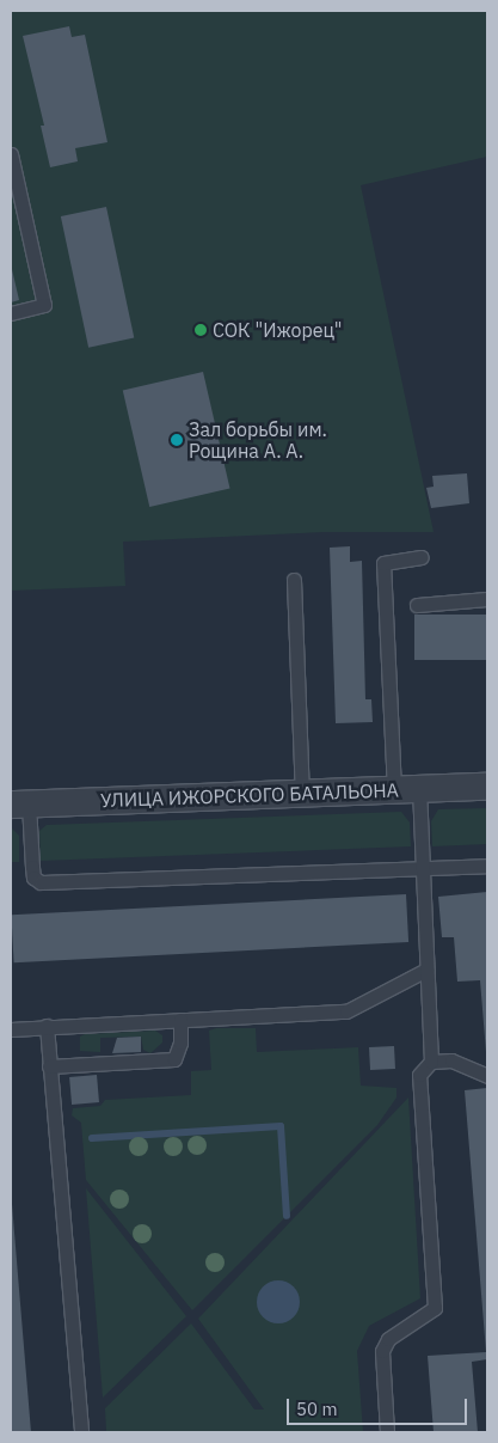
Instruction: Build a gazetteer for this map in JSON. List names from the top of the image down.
{
  "streets": {
    "street": ["УЛИЦА ИЖОРСКОГО БАТАЛЬОНА"]
  },
  "places": ["СОК \"Ижорец\"", "Зал борьбы им. Рощина А. А."],
  "scale_bar": "50 m"
}
